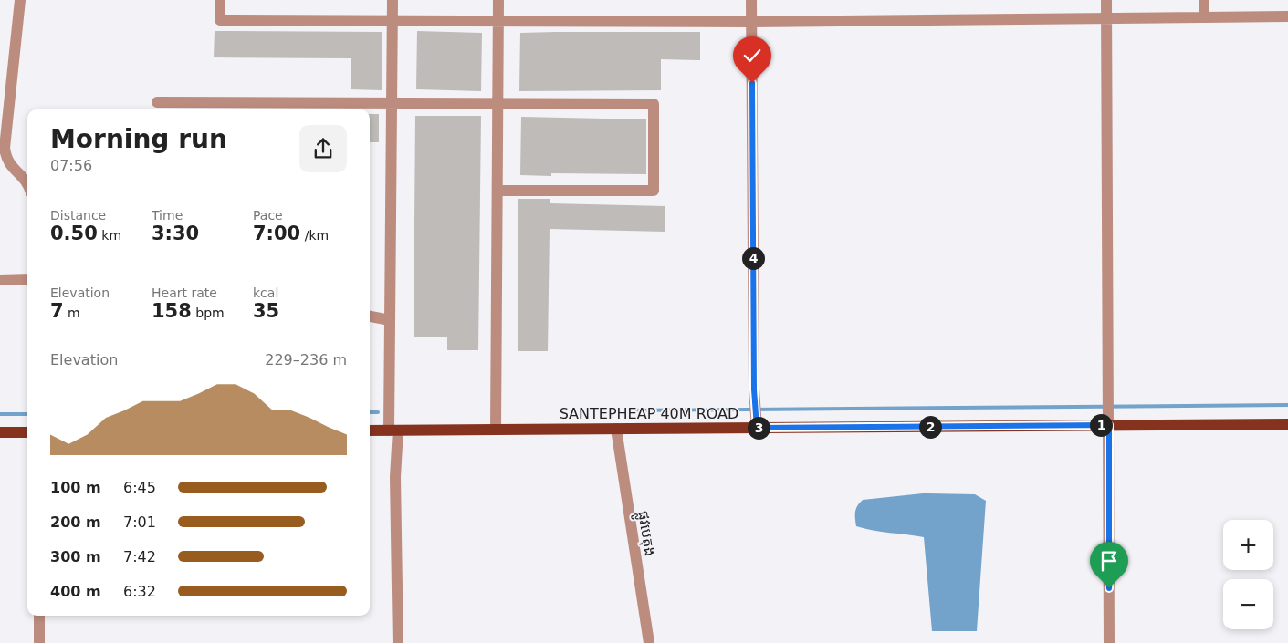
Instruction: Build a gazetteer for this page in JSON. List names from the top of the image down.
{
  "streets": {
    "main road": ["SANTEPHEAP 40M ROAD"],
    "street": ["ផ្លូវបេតុង"]
  },
  "crossings": [
    ["SANTEPHEAP 40M ROAD", "ផ្លូវបេតុង"]
  ],
  "page": {
    "heading": ["Morning run", "07:56"],
    "stats": [
      ["Distance", "0.50 km"],
      ["Time", "3:30"],
      ["Pace", "7:00 /km"],
      ["Elevation", "7 m"],
      ["Heart rate", "158 bpm"],
      ["kcal", "35"]
    ],
    "pins": [
      "4",
      "1",
      "2",
      "3"
    ],
    "chart": ["Elevation", "229–236 m"],
    "list": [
      {
        "name": "100 m",
        "note": "6:45"
      },
      {
        "name": "200 m",
        "note": "7:01"
      },
      {
        "name": "300 m",
        "note": "7:42"
      },
      {
        "name": "400 m",
        "note": "6:32"
      }
    ],
    "map_buttons": ["+", "−"]
  }
}
